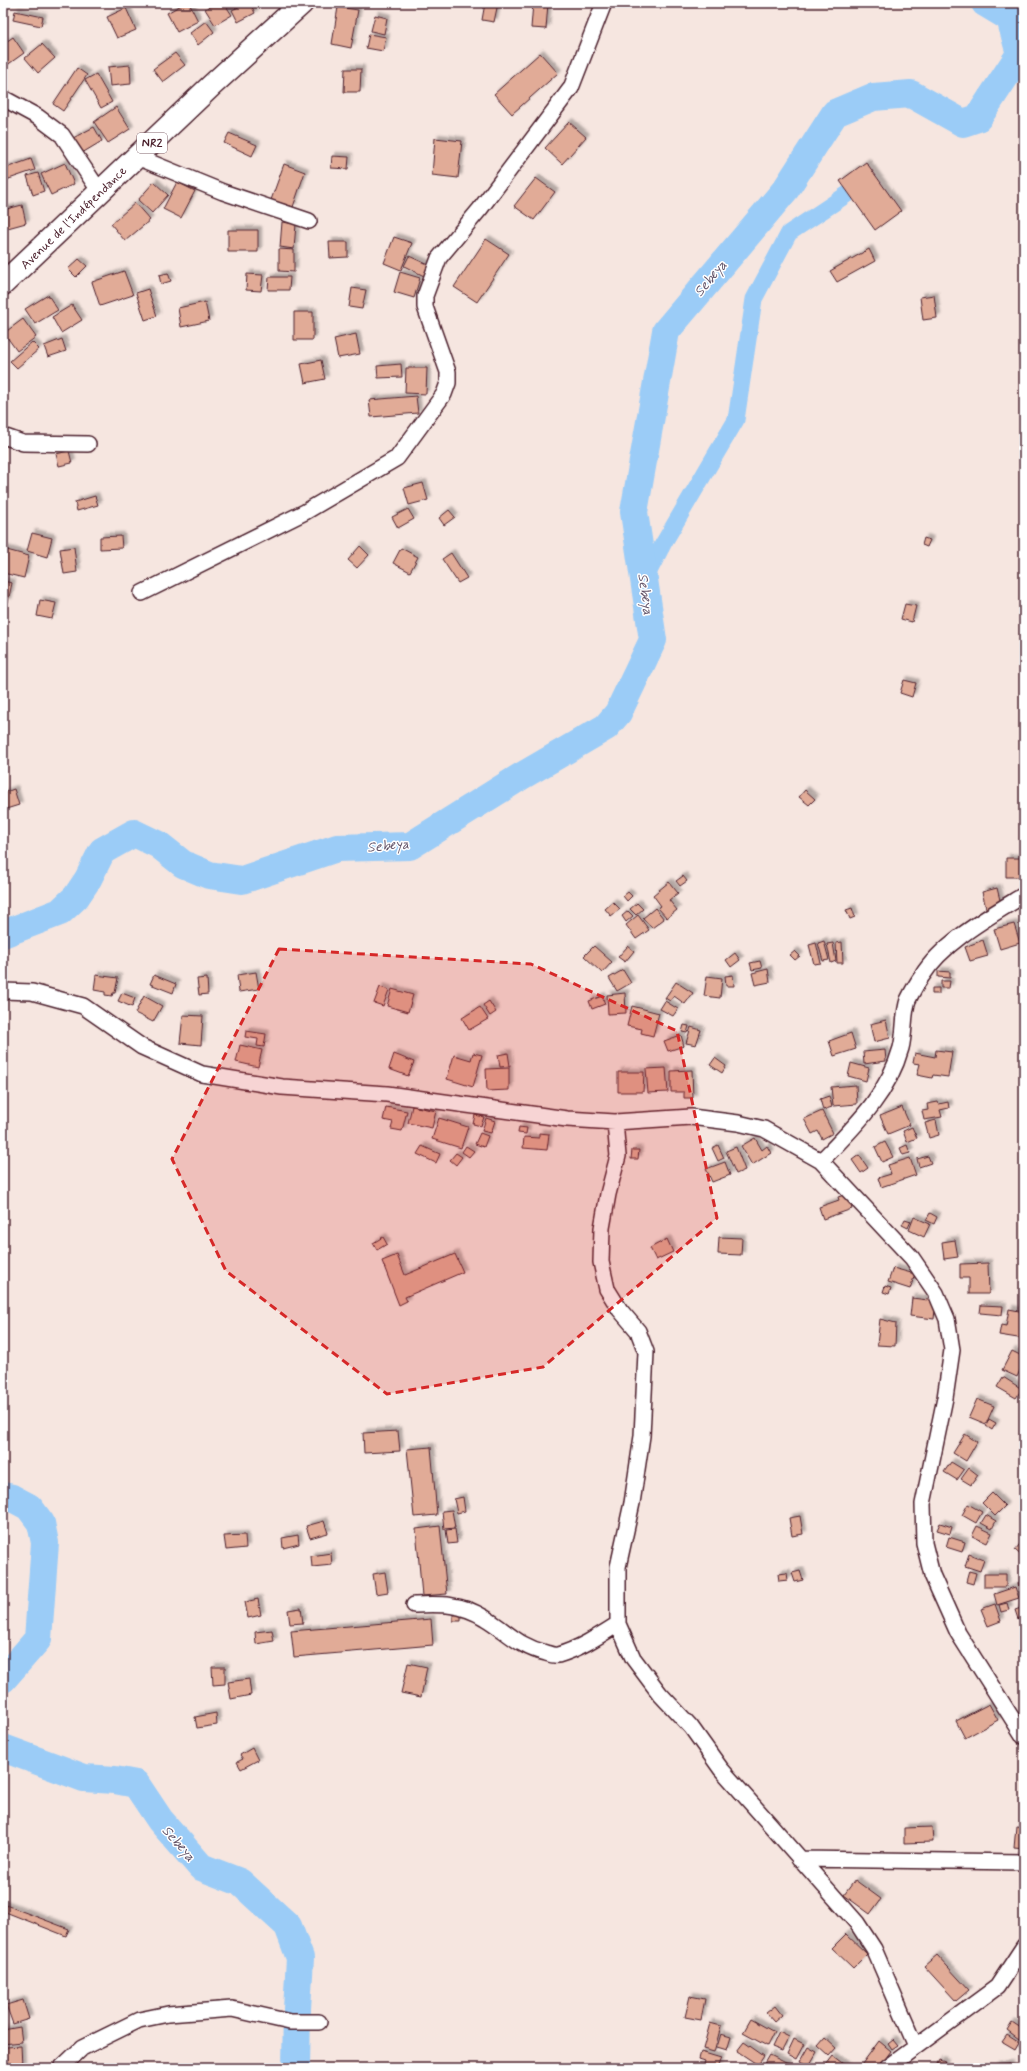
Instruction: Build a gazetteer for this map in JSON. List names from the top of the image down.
{
  "streets": {
    "highway": ["NR2", "Avenue de l'Indépendance"]
  },
  "water": ["Sebeya"]
}
